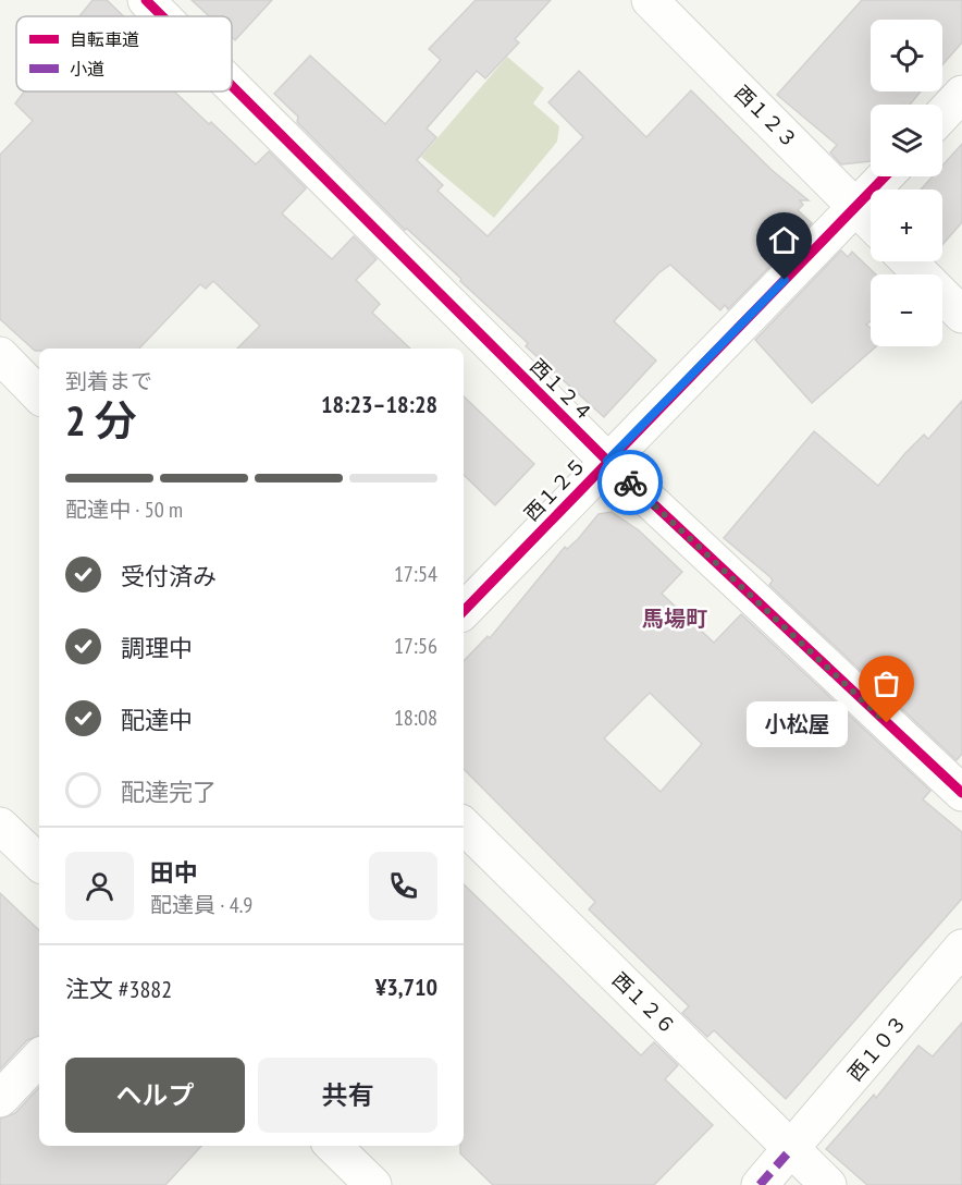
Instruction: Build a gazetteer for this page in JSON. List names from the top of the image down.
{
  "streets": {
    "street": [
      "西１２３",
      "西１２４",
      "西１２５",
      "西１２６",
      "西１０３"
    ]
  },
  "crossings": [
    ["西１２３", "西１２５"],
    ["西１２４", "西１２５"],
    ["西１２６", "西１０３"]
  ],
  "districts": ["馬場町"],
  "places": ["小松屋"],
  "legend": ["自転車道", "小道"],
  "page": {
    "map_buttons": ["+", "−"],
    "heading": ["2 分", "到着まで", "18:23–18:28"],
    "panel": [
      "田中",
      "配達員 · 4.9",
      "注文 #3882",
      "¥3,710"
    ],
    "bar": "配達中 · 50 m",
    "list": [
      ["受付済み", "17:54"],
      ["調理中", "17:56"],
      ["配達中", "18:08"],
      "配達完了"
    ],
    "bubble": "小松屋",
    "buttons": ["ヘルプ", "共有"]
  }
}
